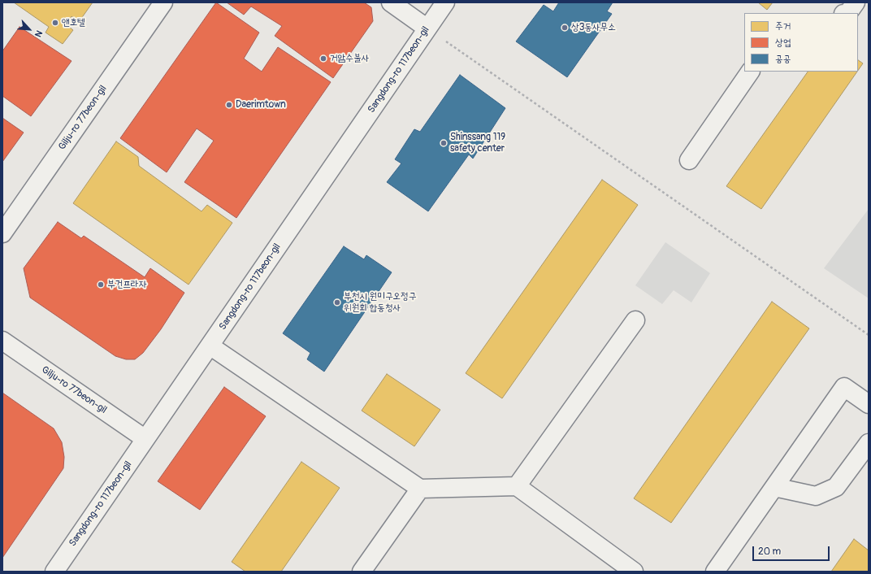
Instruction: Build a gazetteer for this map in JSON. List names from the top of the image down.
{
  "streets": {
    "street": ["Sangdong-ro 117beon-gil", "Gilju-ro 77beon-gil"]
  },
  "crossings": [
    ["Sangdong-ro 117beon-gil", "Gilju-ro 77beon-gil"]
  ],
  "places": [
    "앤호텔",
    "상3동사무소",
    "거암수불사",
    "Daerimtown",
    "Shinssang 119 safety center",
    "부건프라자",
    "부천시 원미구오정구 위원회 합동청사"
  ],
  "legend": ["주거", "상업", "공공"],
  "scale_bar": "20 m",
  "north": "bottom right"
}
